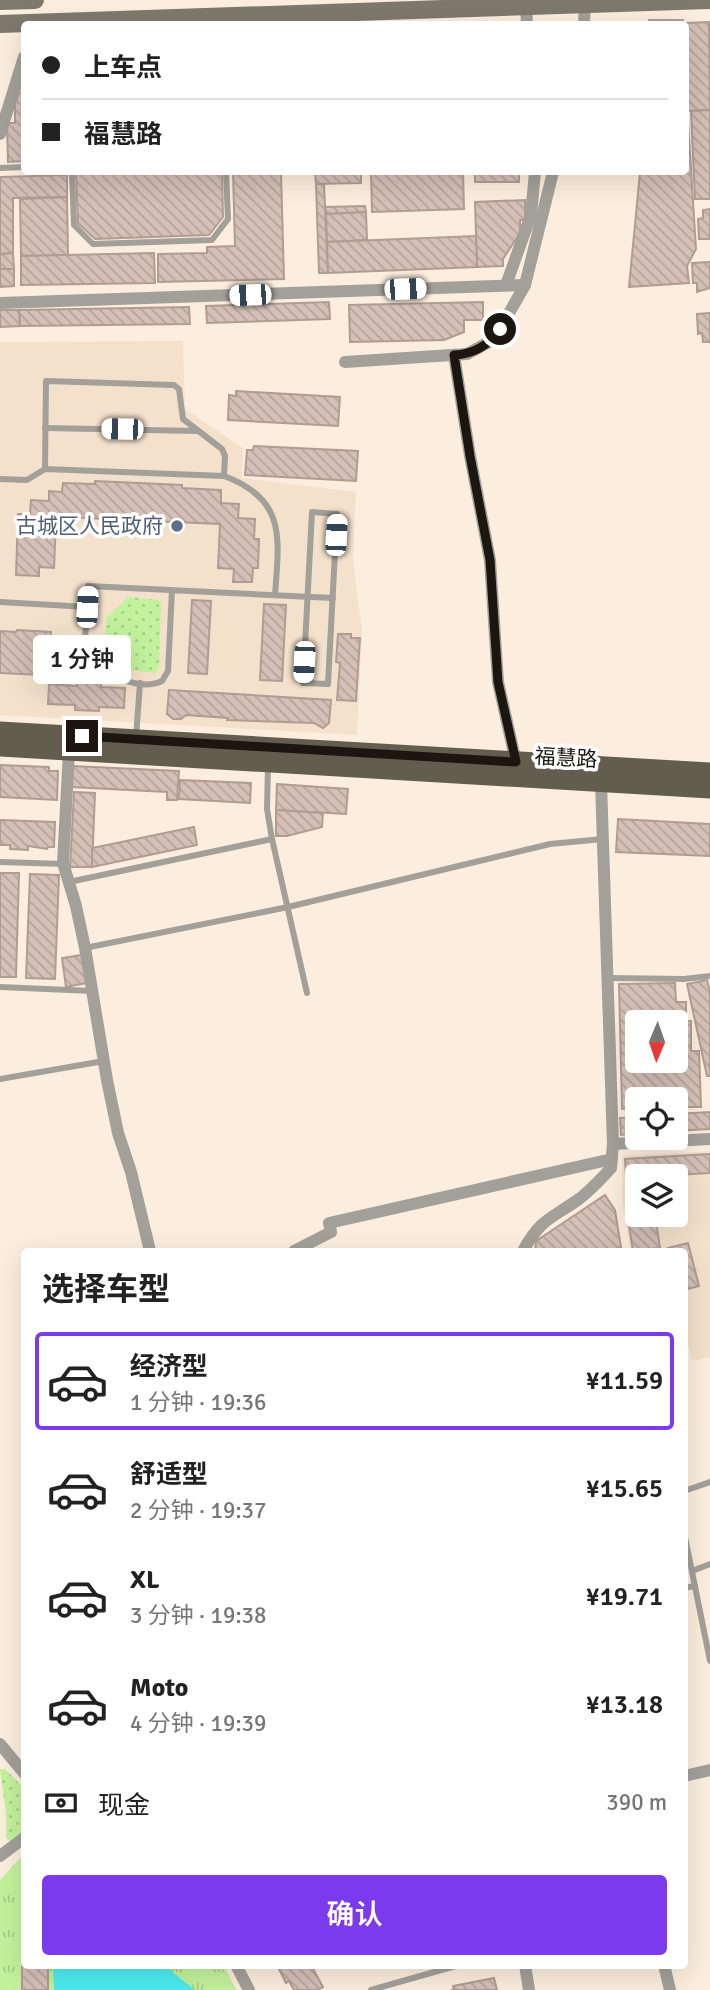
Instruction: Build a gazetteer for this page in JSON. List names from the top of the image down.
{
  "streets": {
    "main road": ["福慧路"]
  },
  "places": ["古城区人民政府"],
  "north": "bottom",
  "page": {
    "banner": ["上车点", "福慧路"],
    "bubble": "1 分钟",
    "heading": "选择车型",
    "list": [
      {
        "name": "经济型",
        "note": "1 分钟 · 19:36",
        "value": "¥11.59"
      },
      {
        "name": "舒适型",
        "note": "2 分钟 · 19:37",
        "value": "¥15.65"
      },
      {
        "name": "XL",
        "note": "3 分钟 · 19:38",
        "value": "¥19.71"
      },
      {
        "name": "Moto",
        "note": "4 分钟 · 19:39",
        "value": "¥13.18"
      }
    ],
    "pay": ["现金", "390 m"],
    "buttons": "确认"
  }
}
